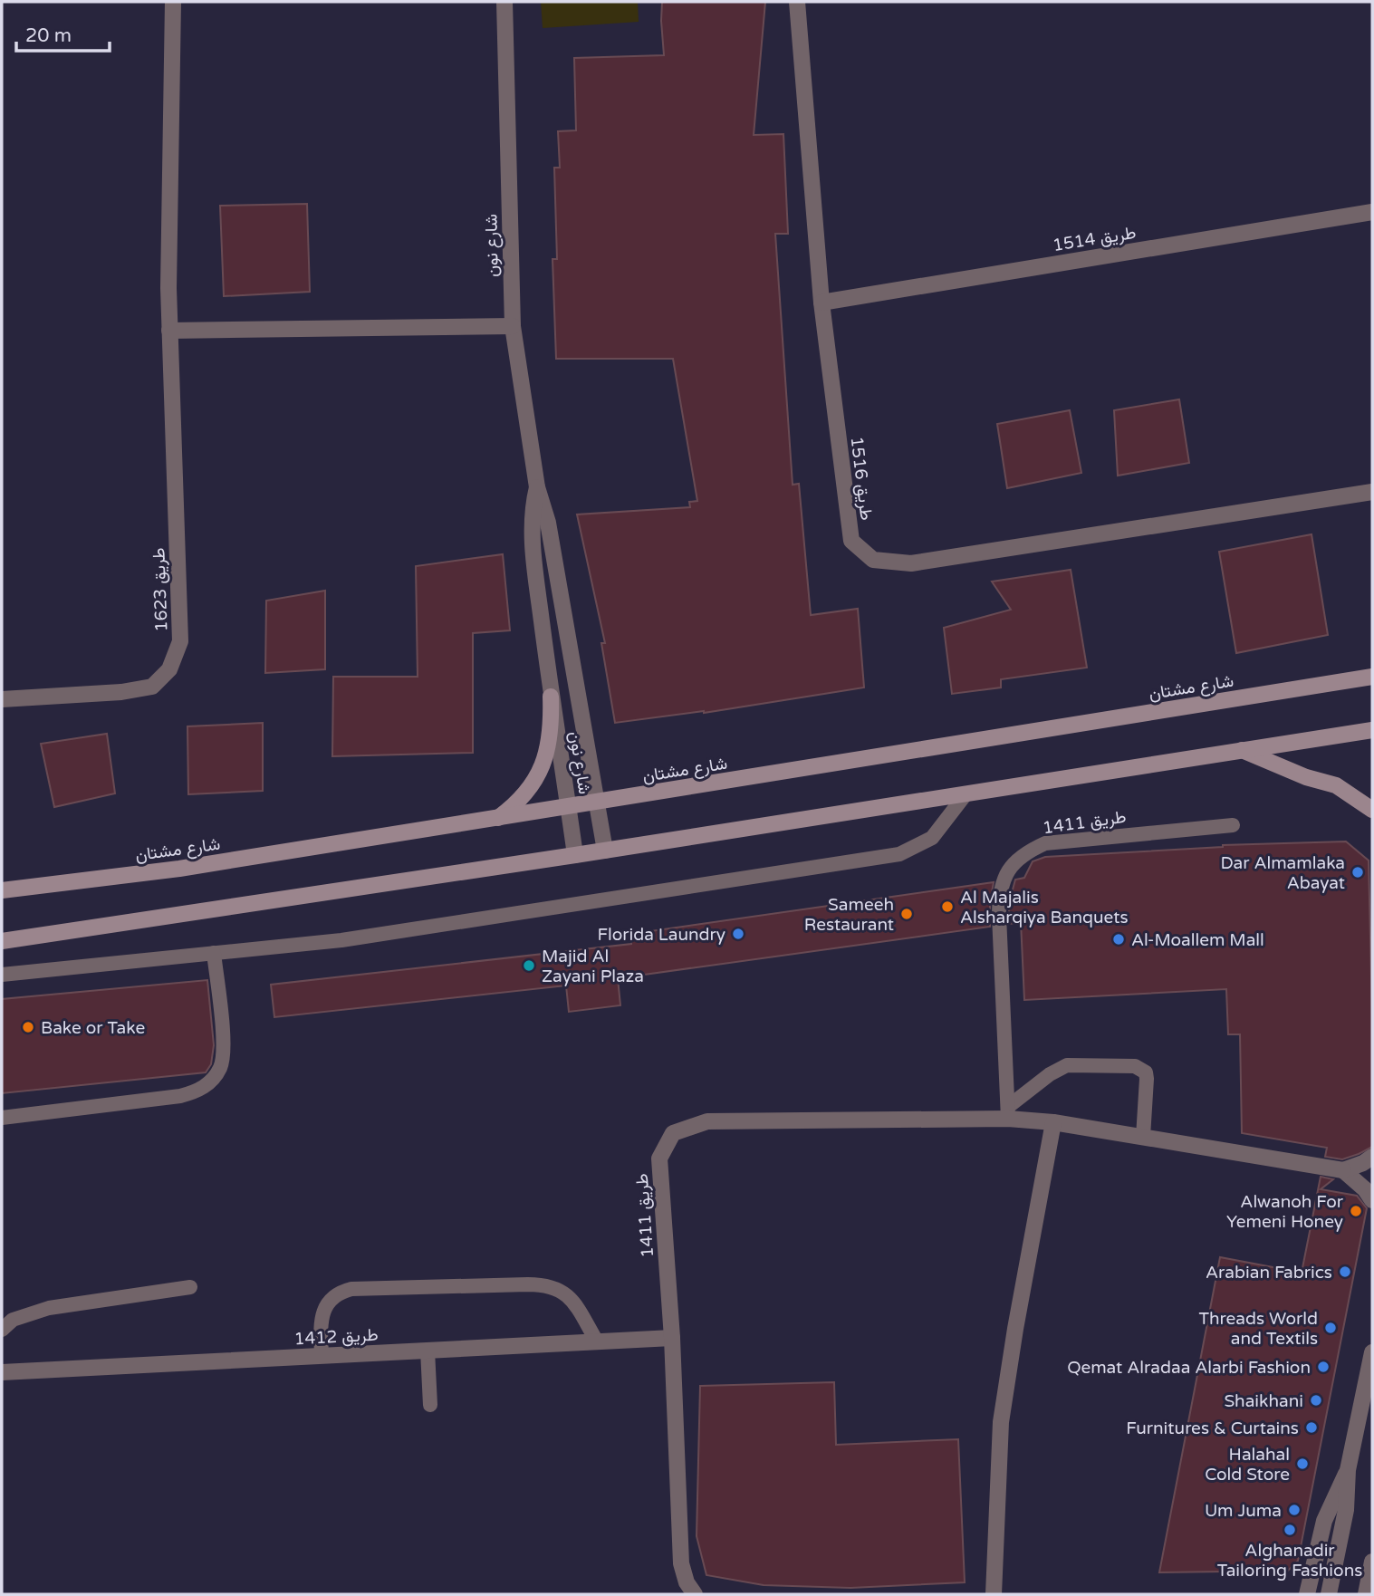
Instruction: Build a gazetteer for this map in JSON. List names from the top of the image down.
{
  "streets": {
    "street": [
      "طريق 1514",
      "شارع نون",
      "طريق 1516",
      "طريق 1623",
      "شارع مشتان",
      "طريق 1411",
      "طريق 1412"
    ]
  },
  "crossings": [
    ["طريق 1514", "طريق 1516"],
    ["شارع نون", "شارع مشتان"],
    ["طريق 1411", "طريق 1412"]
  ],
  "places": [
    "Dar Almamlaka Abayat",
    "Al Majalis Alsharqiya Banquets",
    "Sameeh Restaurant",
    "Florida Laundry",
    "Al-Moallem Mall",
    "Majid Al Zayani Plaza",
    "Bake or Take",
    "Alwanoh For Yemeni Honey",
    "Arabian Fabrics",
    "Threads World and Textils",
    "Qemat Alradaa Alarbi Fashion",
    "Shaikhani",
    "Furnitures & Curtains",
    "Halahal Cold Store",
    "Um Juma",
    "Alghanadir Tailoring Fashions"
  ],
  "scale_bar": "20 m"
}
